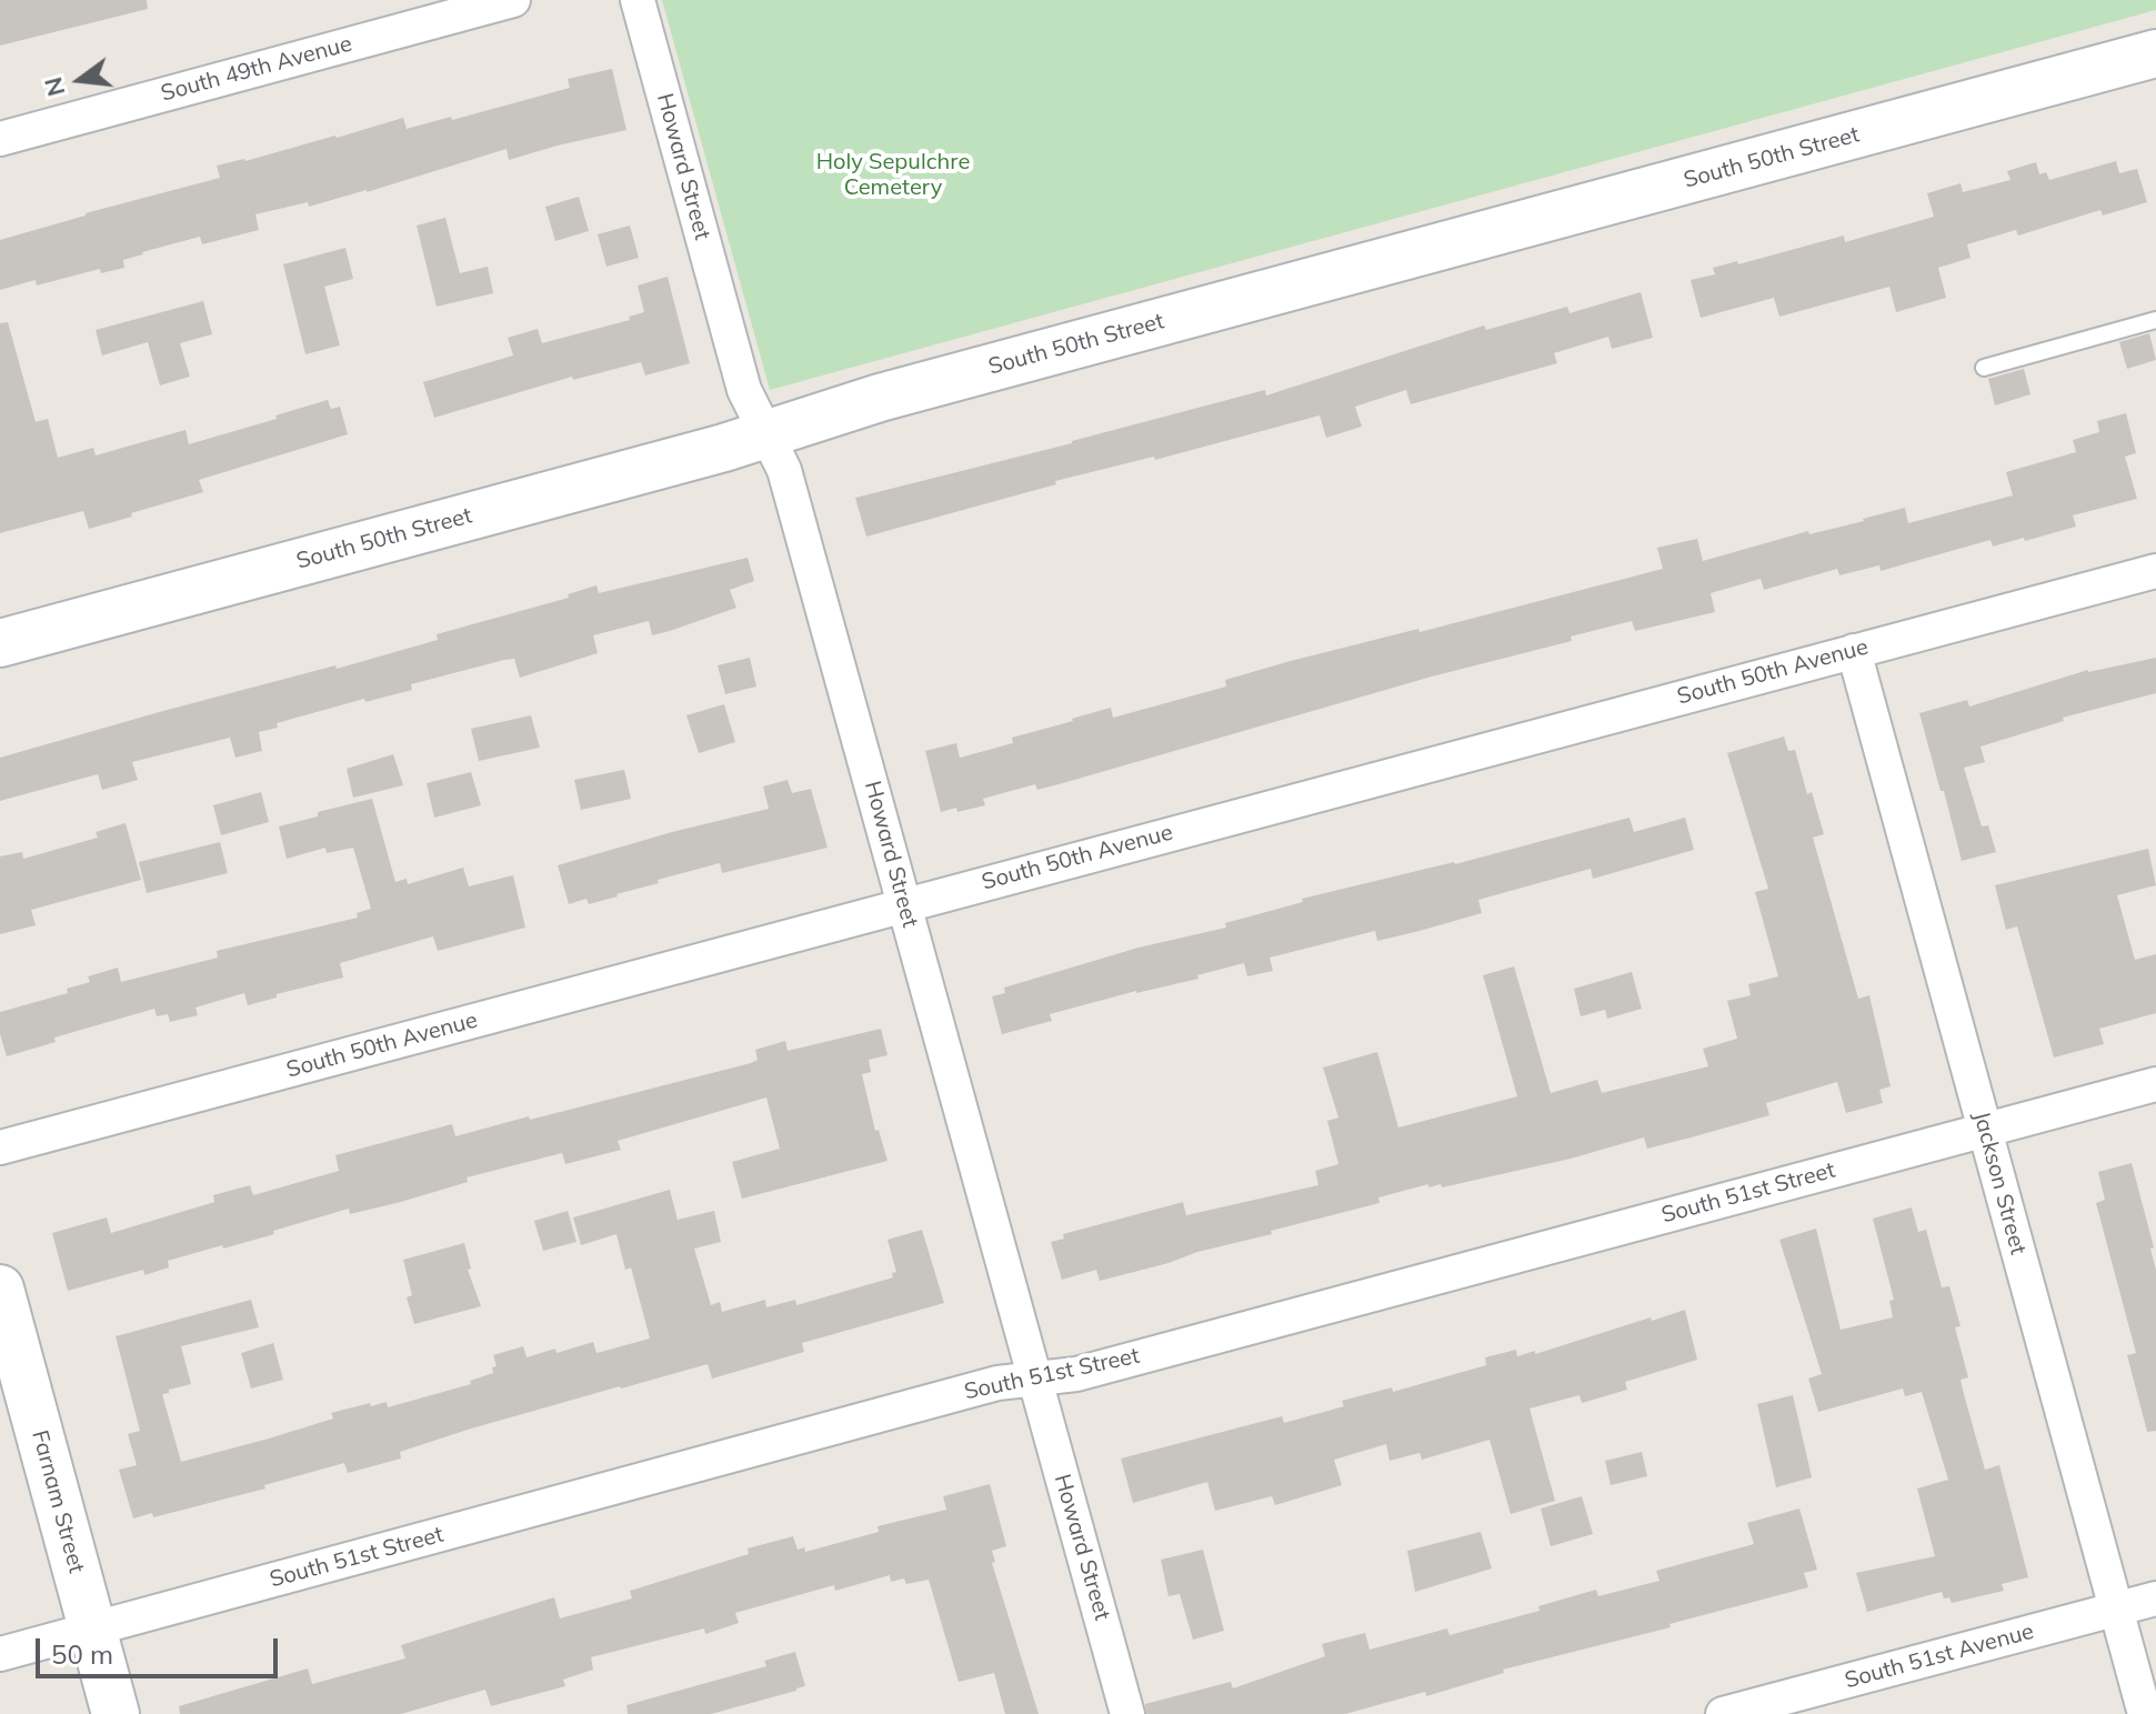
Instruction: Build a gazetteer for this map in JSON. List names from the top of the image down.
{
  "streets": {
    "main road": ["South 50th Street", "Farnam Street"],
    "street": [
      "South 49th Avenue",
      "Howard Street",
      "South 50th Avenue",
      "Jackson Street",
      "South 51st Street",
      "South 51st Avenue"
    ]
  },
  "crossings": [
    ["South 50th Street", "Howard Street"],
    ["Howard Street", "South 50th Avenue"],
    ["Howard Street", "South 51st Street"],
    ["South 50th Avenue", "Jackson Street"],
    ["Jackson Street", "South 51st Street"],
    ["Jackson Street", "South 51st Avenue"],
    ["South 51st Street", "Farnam Street"]
  ],
  "parks": ["Holy Sepulchre Cemetery"],
  "scale_bar": "50 m",
  "north": "left"
}
